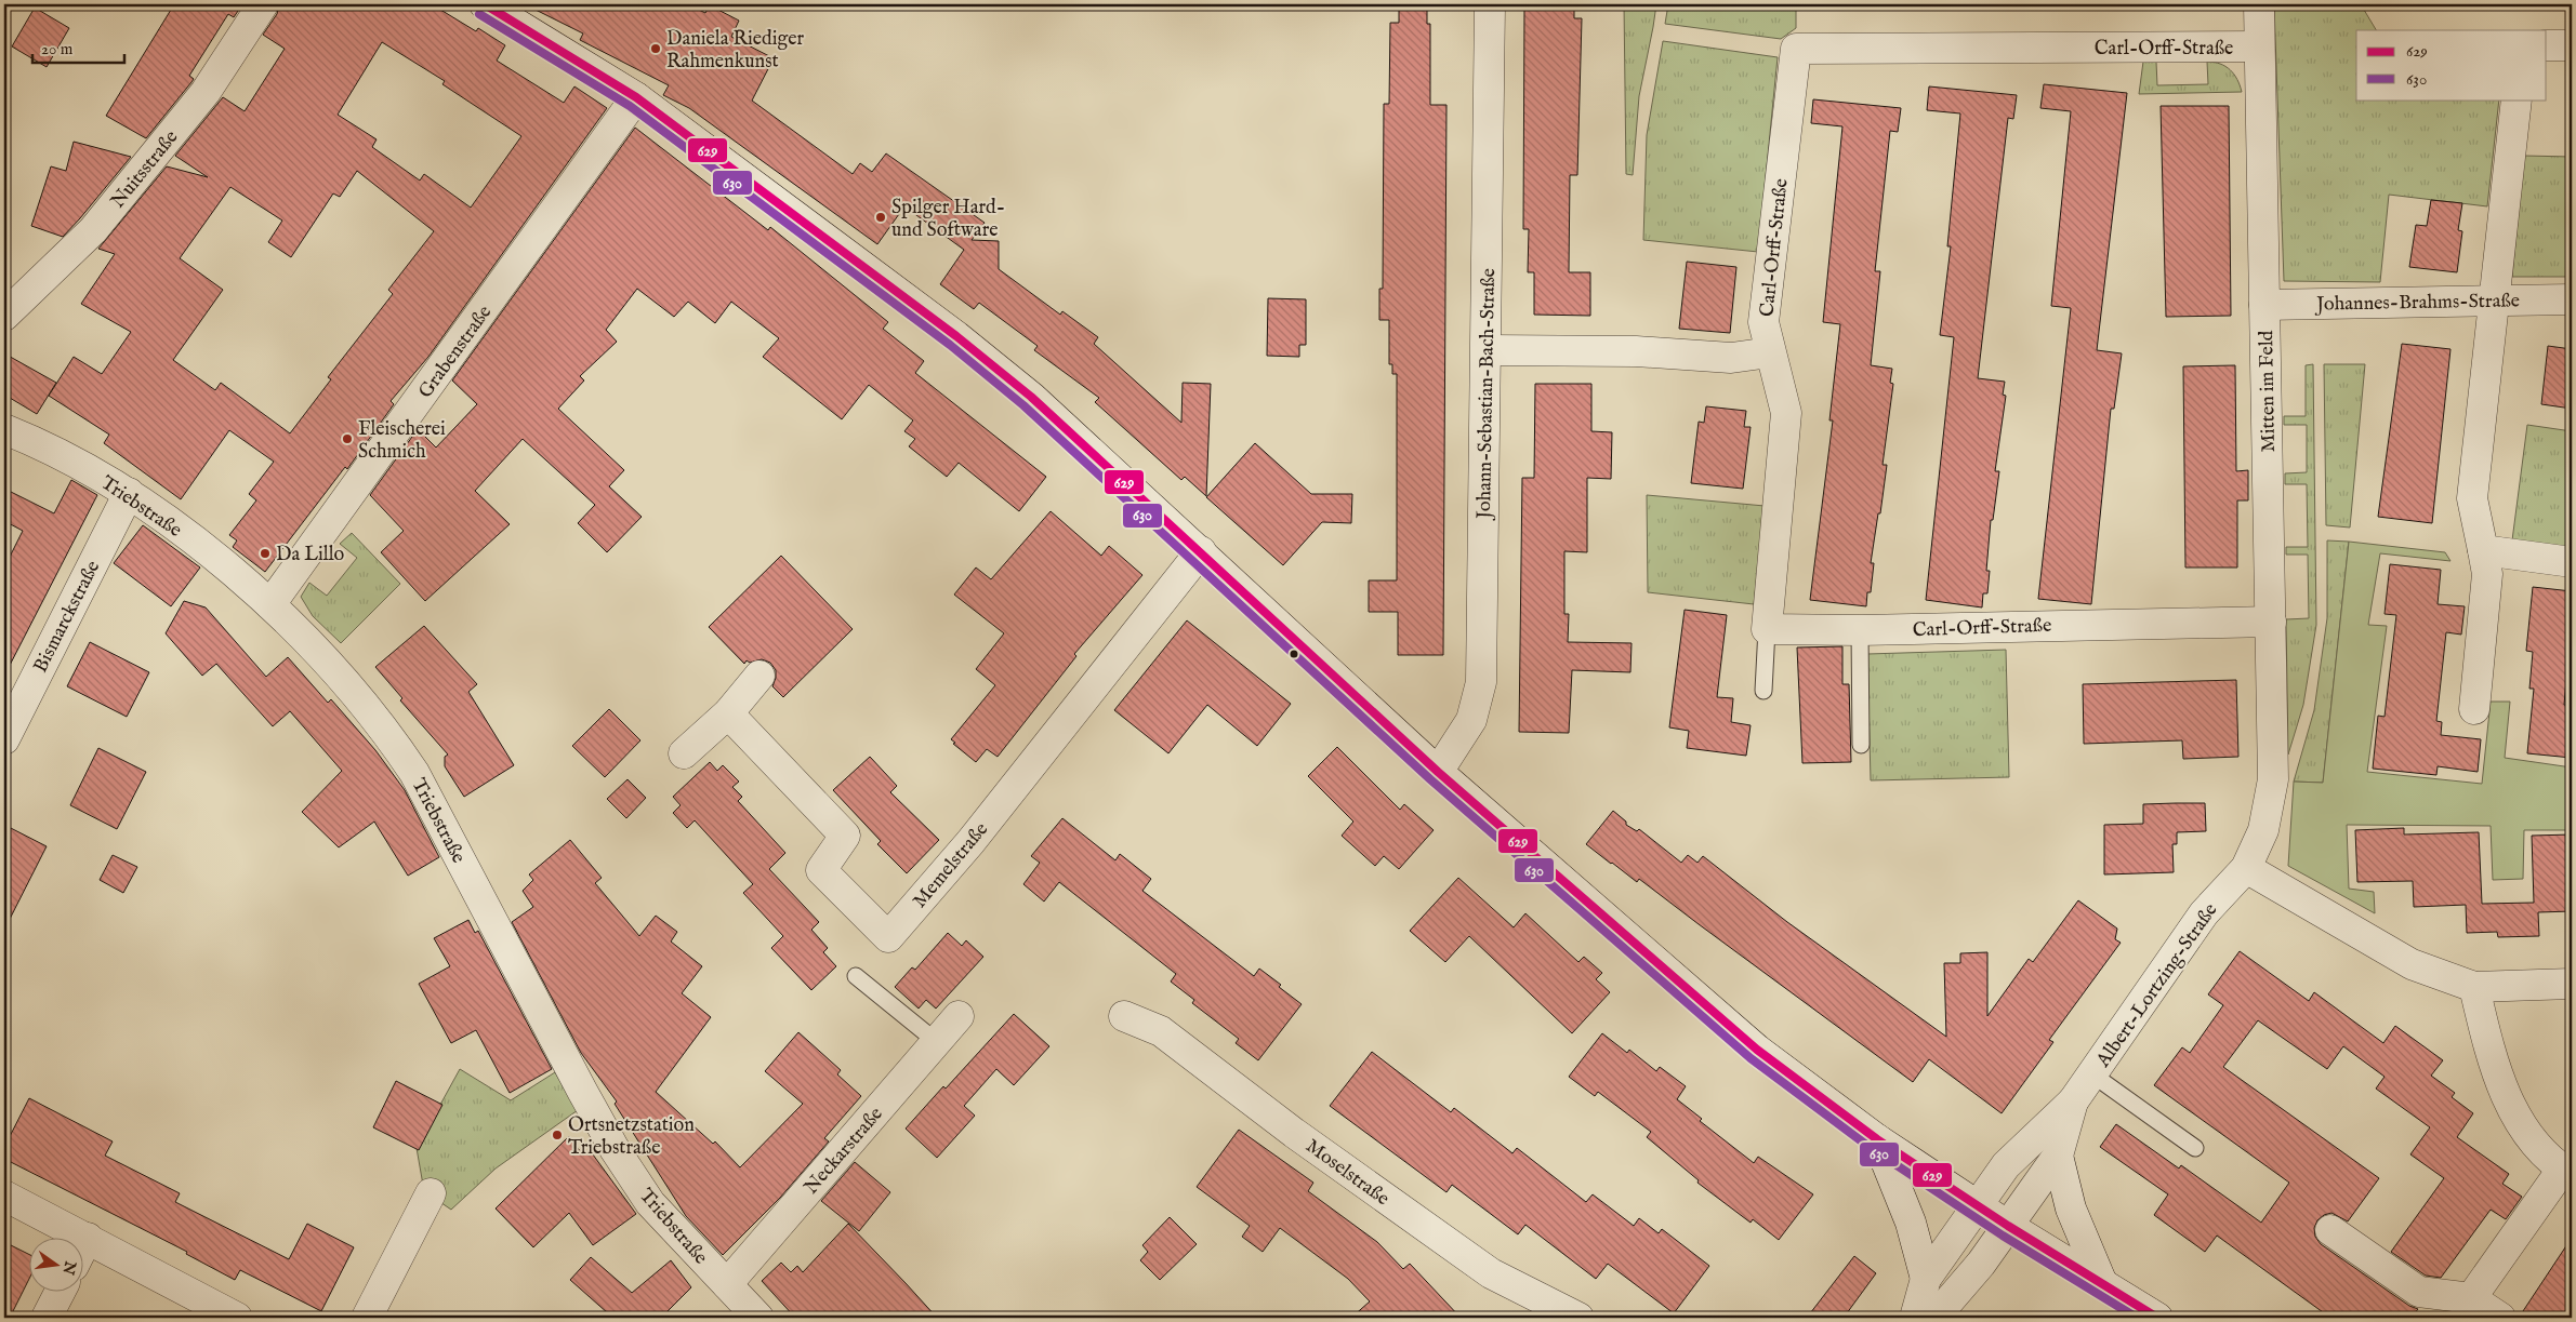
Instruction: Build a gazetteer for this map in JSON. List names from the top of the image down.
{
  "streets": {
    "street": [
      "Carl-Orff-Straße",
      "Nuitsstraße",
      "Johannes-Brahms-Straße",
      "Grabenstraße",
      "Mitten im Feld",
      "Johann-Sebastian-Bach-Straße",
      "Triebstraße",
      "Bismarckstraße",
      "Memelstraße",
      "Albert-Lortzing-Straße",
      "Neckarstraße",
      "Moselstraße"
    ]
  },
  "crossings": [
    ["Carl-Orff-Straße", "Mitten im Feld"],
    ["Johannes-Brahms-Straße", "Mitten im Feld"],
    ["Grabenstraße", "Triebstraße"],
    ["Mitten im Feld", "Albert-Lortzing-Straße"],
    ["Triebstraße", "Bismarckstraße"],
    ["Triebstraße", "Neckarstraße"]
  ],
  "places": [
    "Daniela Riediger Rahmenkunst",
    "Spilger Hard- und Software",
    "Fleischerei Schmich",
    "Da Lillo",
    "Ortsnetzstation Triebstraße"
  ],
  "lines": ["transit line 629", "transit line 630"],
  "legend": ["629", "630"],
  "scale_bar": "20 m",
  "north": "right"
}
